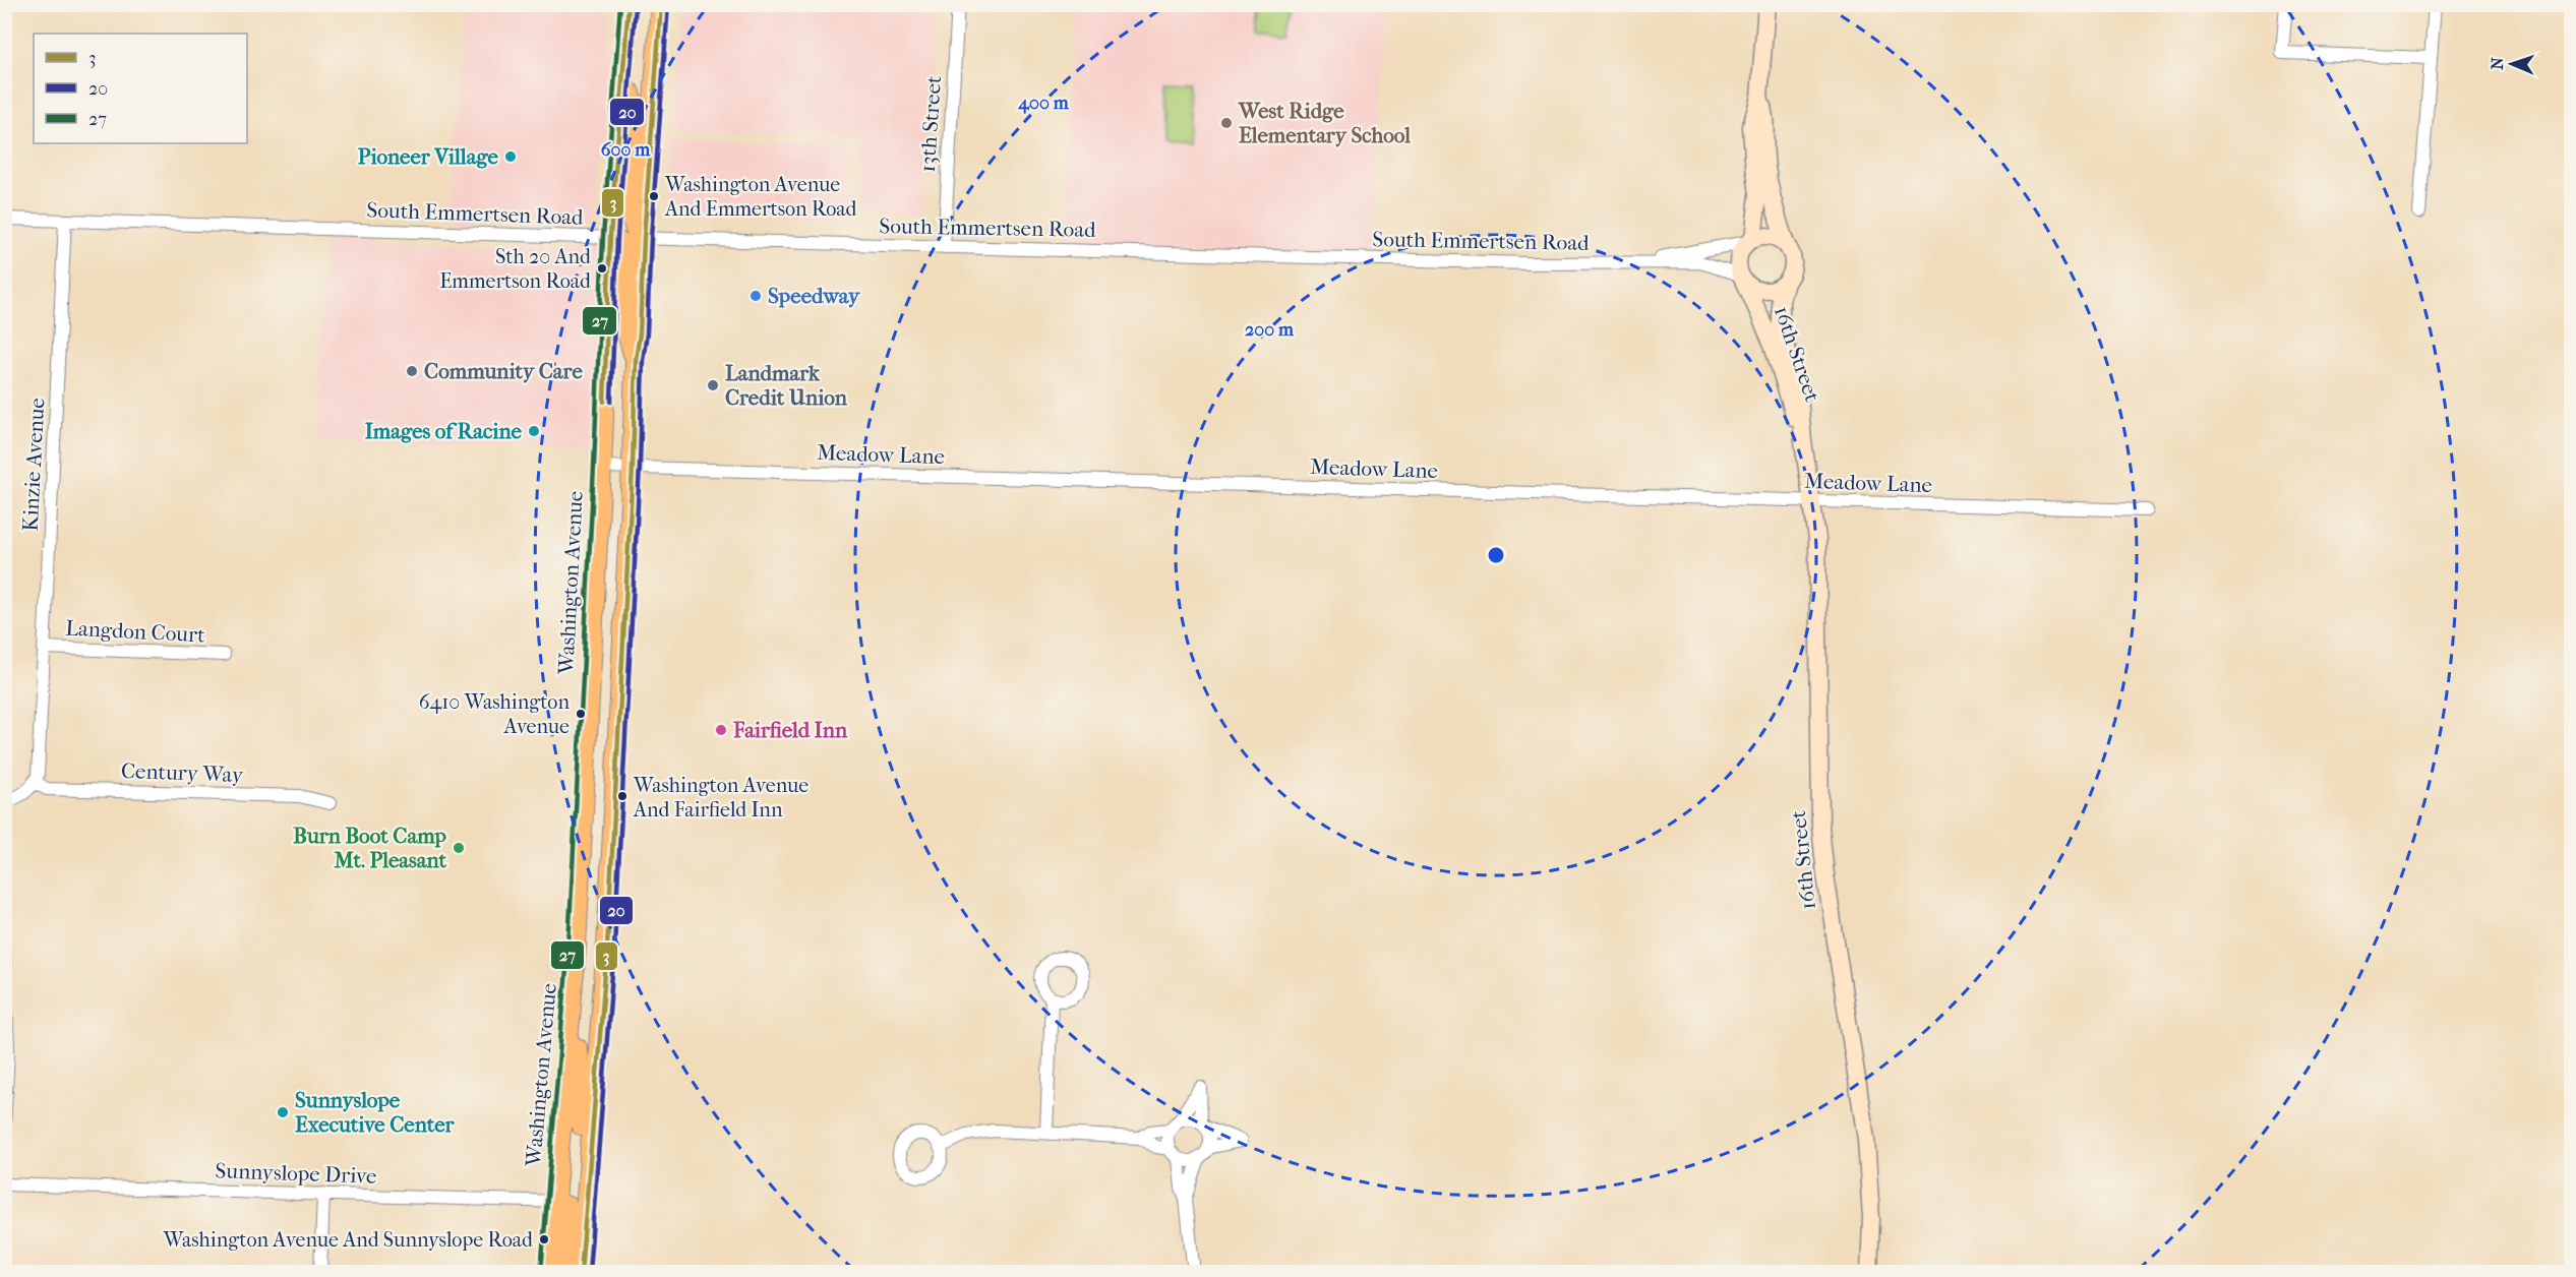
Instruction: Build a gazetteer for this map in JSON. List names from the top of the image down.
{
  "streets": {
    "main road": ["Washington Avenue"],
    "street": [
      "13th Street",
      "South Emmertsen Road",
      "16th Street",
      "Meadow Lane",
      "Kinzie Avenue",
      "Langdon Court",
      "Century Way",
      "Sunnyslope Drive"
    ]
  },
  "crossings": [
    ["13th Street", "South Emmertsen Road"],
    ["South Emmertsen Road", "16th Street"],
    ["South Emmertsen Road", "Kinzie Avenue"],
    ["South Emmertsen Road", "Washington Avenue"],
    ["16th Street", "Meadow Lane"],
    ["Meadow Lane", "Washington Avenue"],
    ["Kinzie Avenue", "Langdon Court"],
    ["Kinzie Avenue", "Century Way"],
    ["Washington Avenue", "Sunnyslope Drive"]
  ],
  "places": [
    "West Ridge Elementary School",
    "Pioneer Village",
    "Washington Avenue And Emmertson Road",
    "Sth 20 And Emmertson Road",
    "Speedway",
    "Community Care",
    "Landmark Credit Union",
    "Images of Racine",
    "6410 Washington Avenue",
    "Fairfield Inn",
    "Washington Avenue And Fairfield Inn",
    "Burn Boot Camp Mt. Pleasant",
    "Sunnyslope Executive Center",
    "Washington Avenue And Sunnyslope Road"
  ],
  "lines": ["transit line 3", "transit line 27", "transit line 20"],
  "legend": ["3", "20", "27"],
  "north": "left",
  "rings": ["400 m", "600 m", "200 m"]
}
